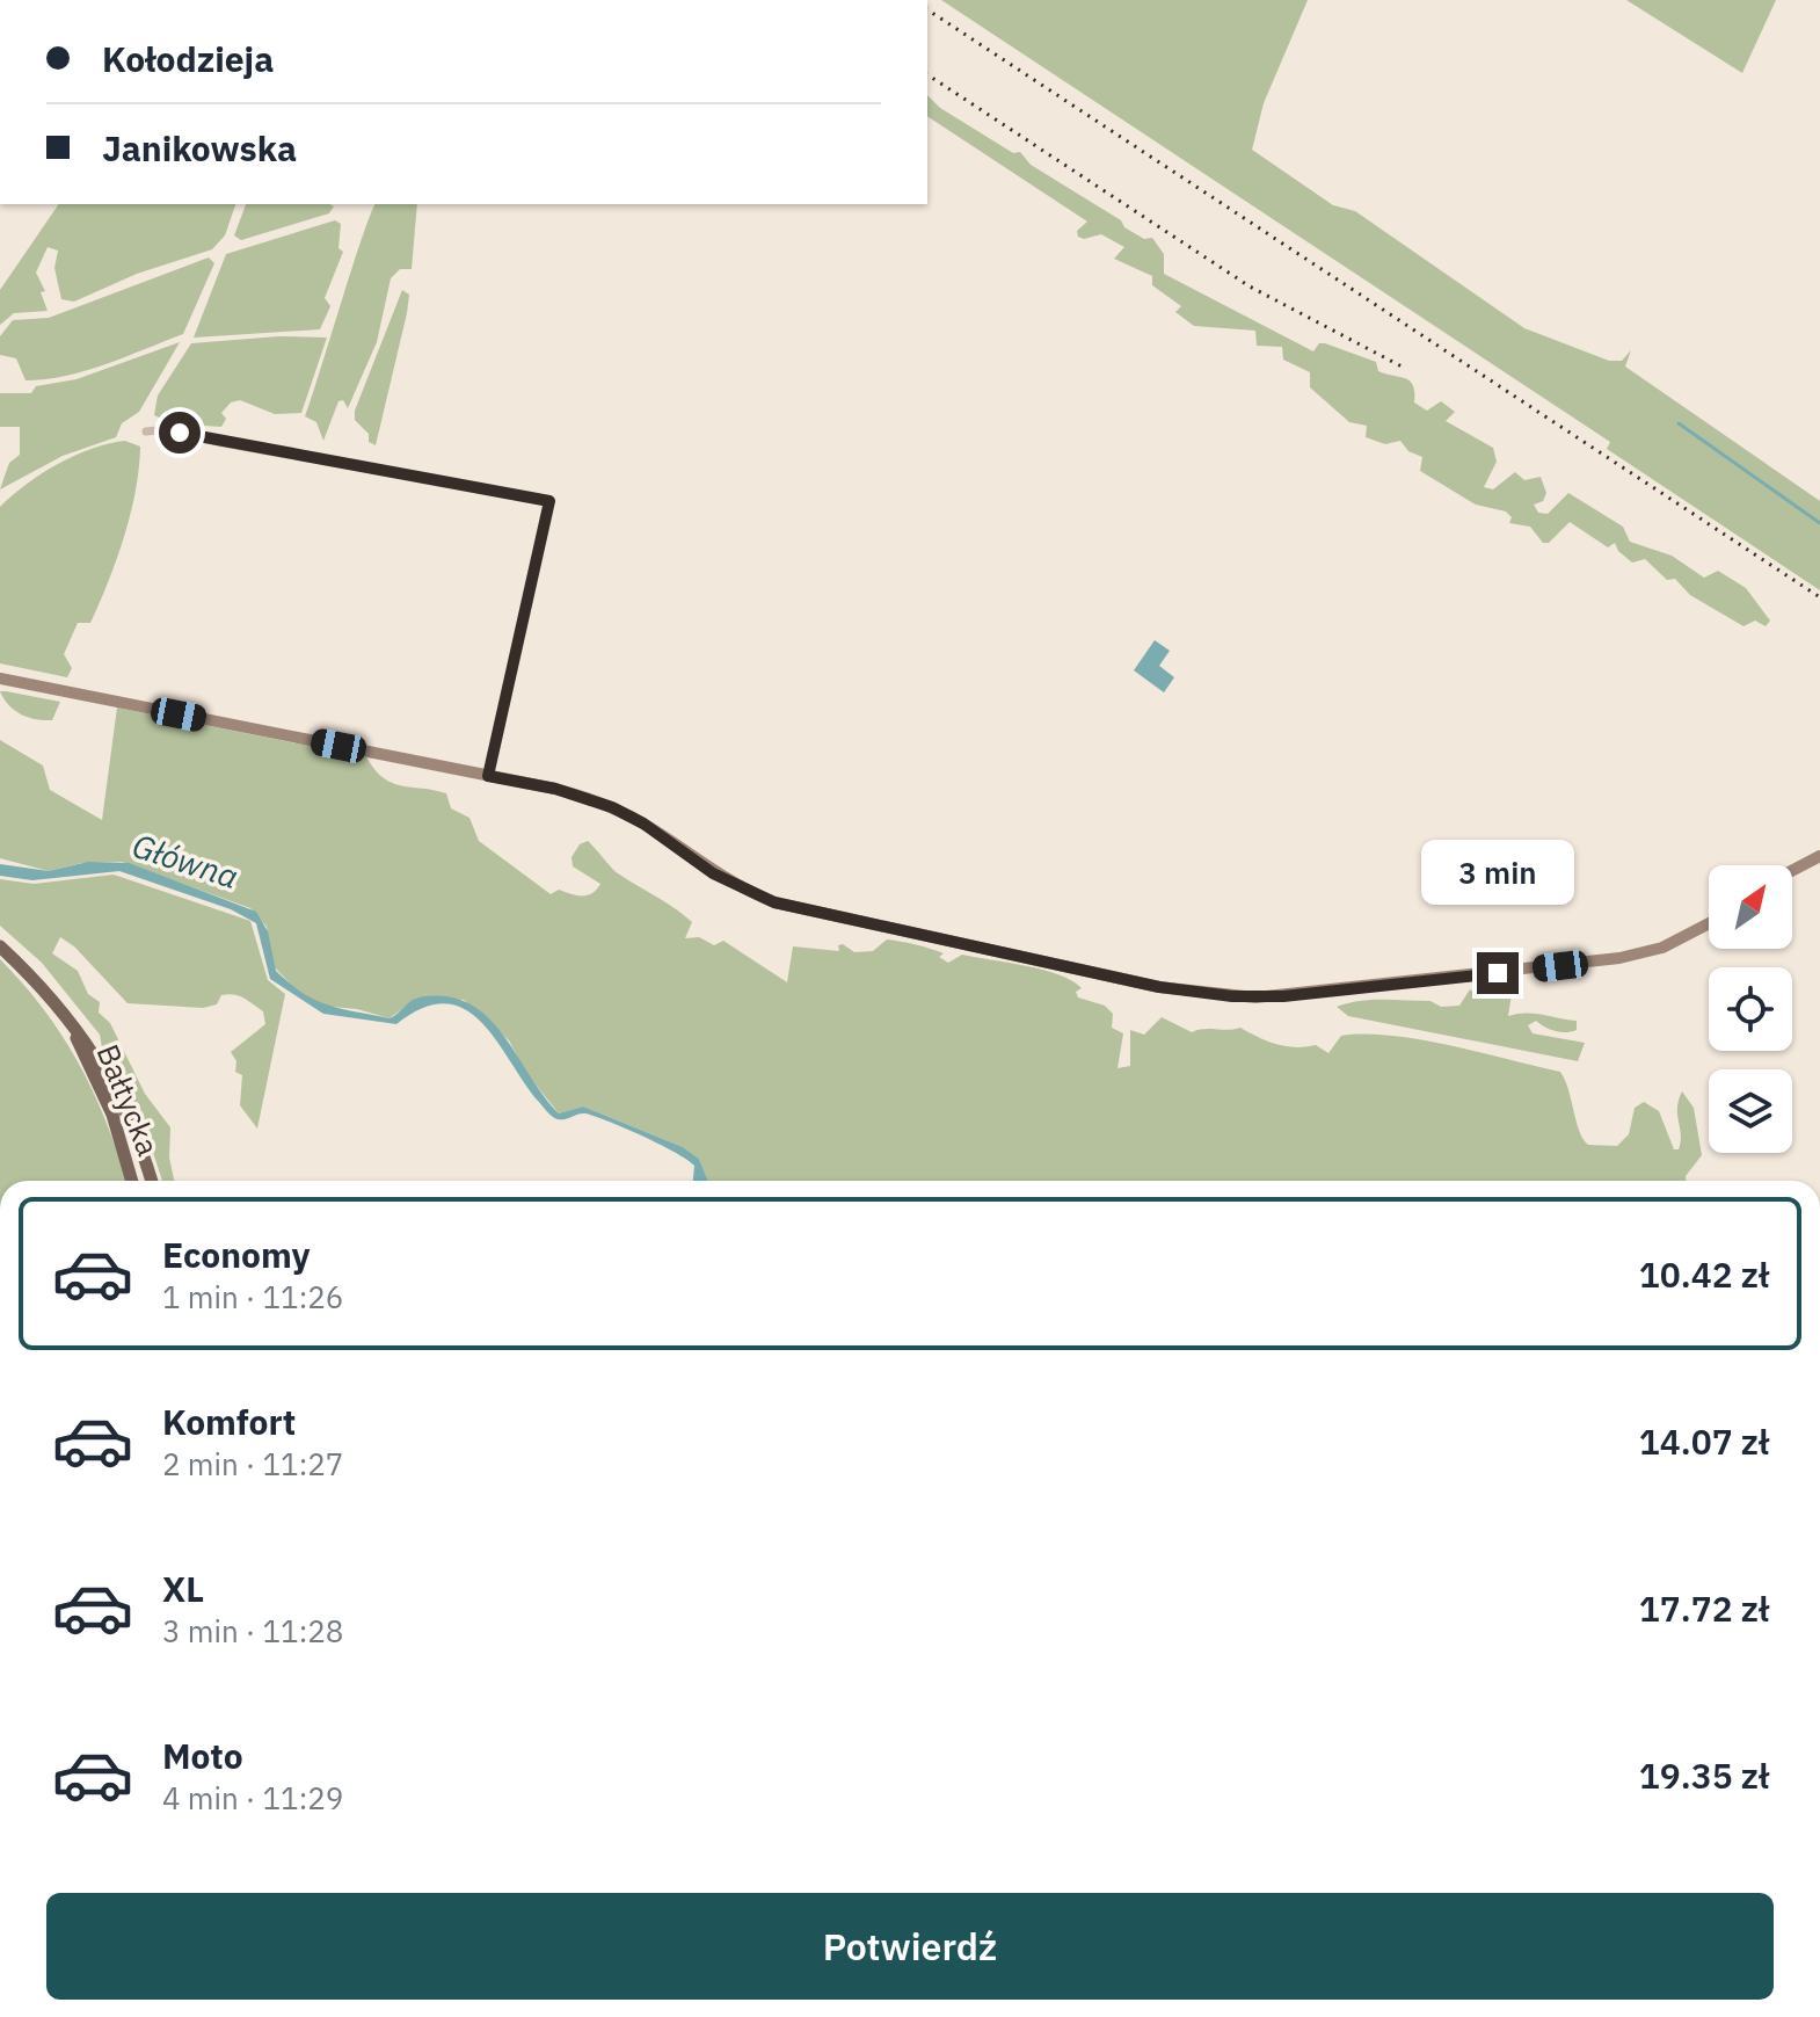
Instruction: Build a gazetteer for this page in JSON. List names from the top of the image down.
{
  "streets": {
    "main road": ["Bałtycka"]
  },
  "water": ["Główna"],
  "north": "top right",
  "page": {
    "banner": ["Kołodzieja", "Janikowska"],
    "bubble": "3 min",
    "list": [
      {
        "name": "Economy",
        "note": "1 min · 11:26",
        "value": "10.42 zł"
      },
      {
        "name": "Komfort",
        "note": "2 min · 11:27",
        "value": "14.07 zł"
      },
      {
        "name": "XL",
        "note": "3 min · 11:28",
        "value": "17.72 zł"
      },
      {
        "name": "Moto",
        "note": "4 min · 11:29",
        "value": "19.35 zł"
      }
    ],
    "buttons": "Potwierdź"
  }
}
